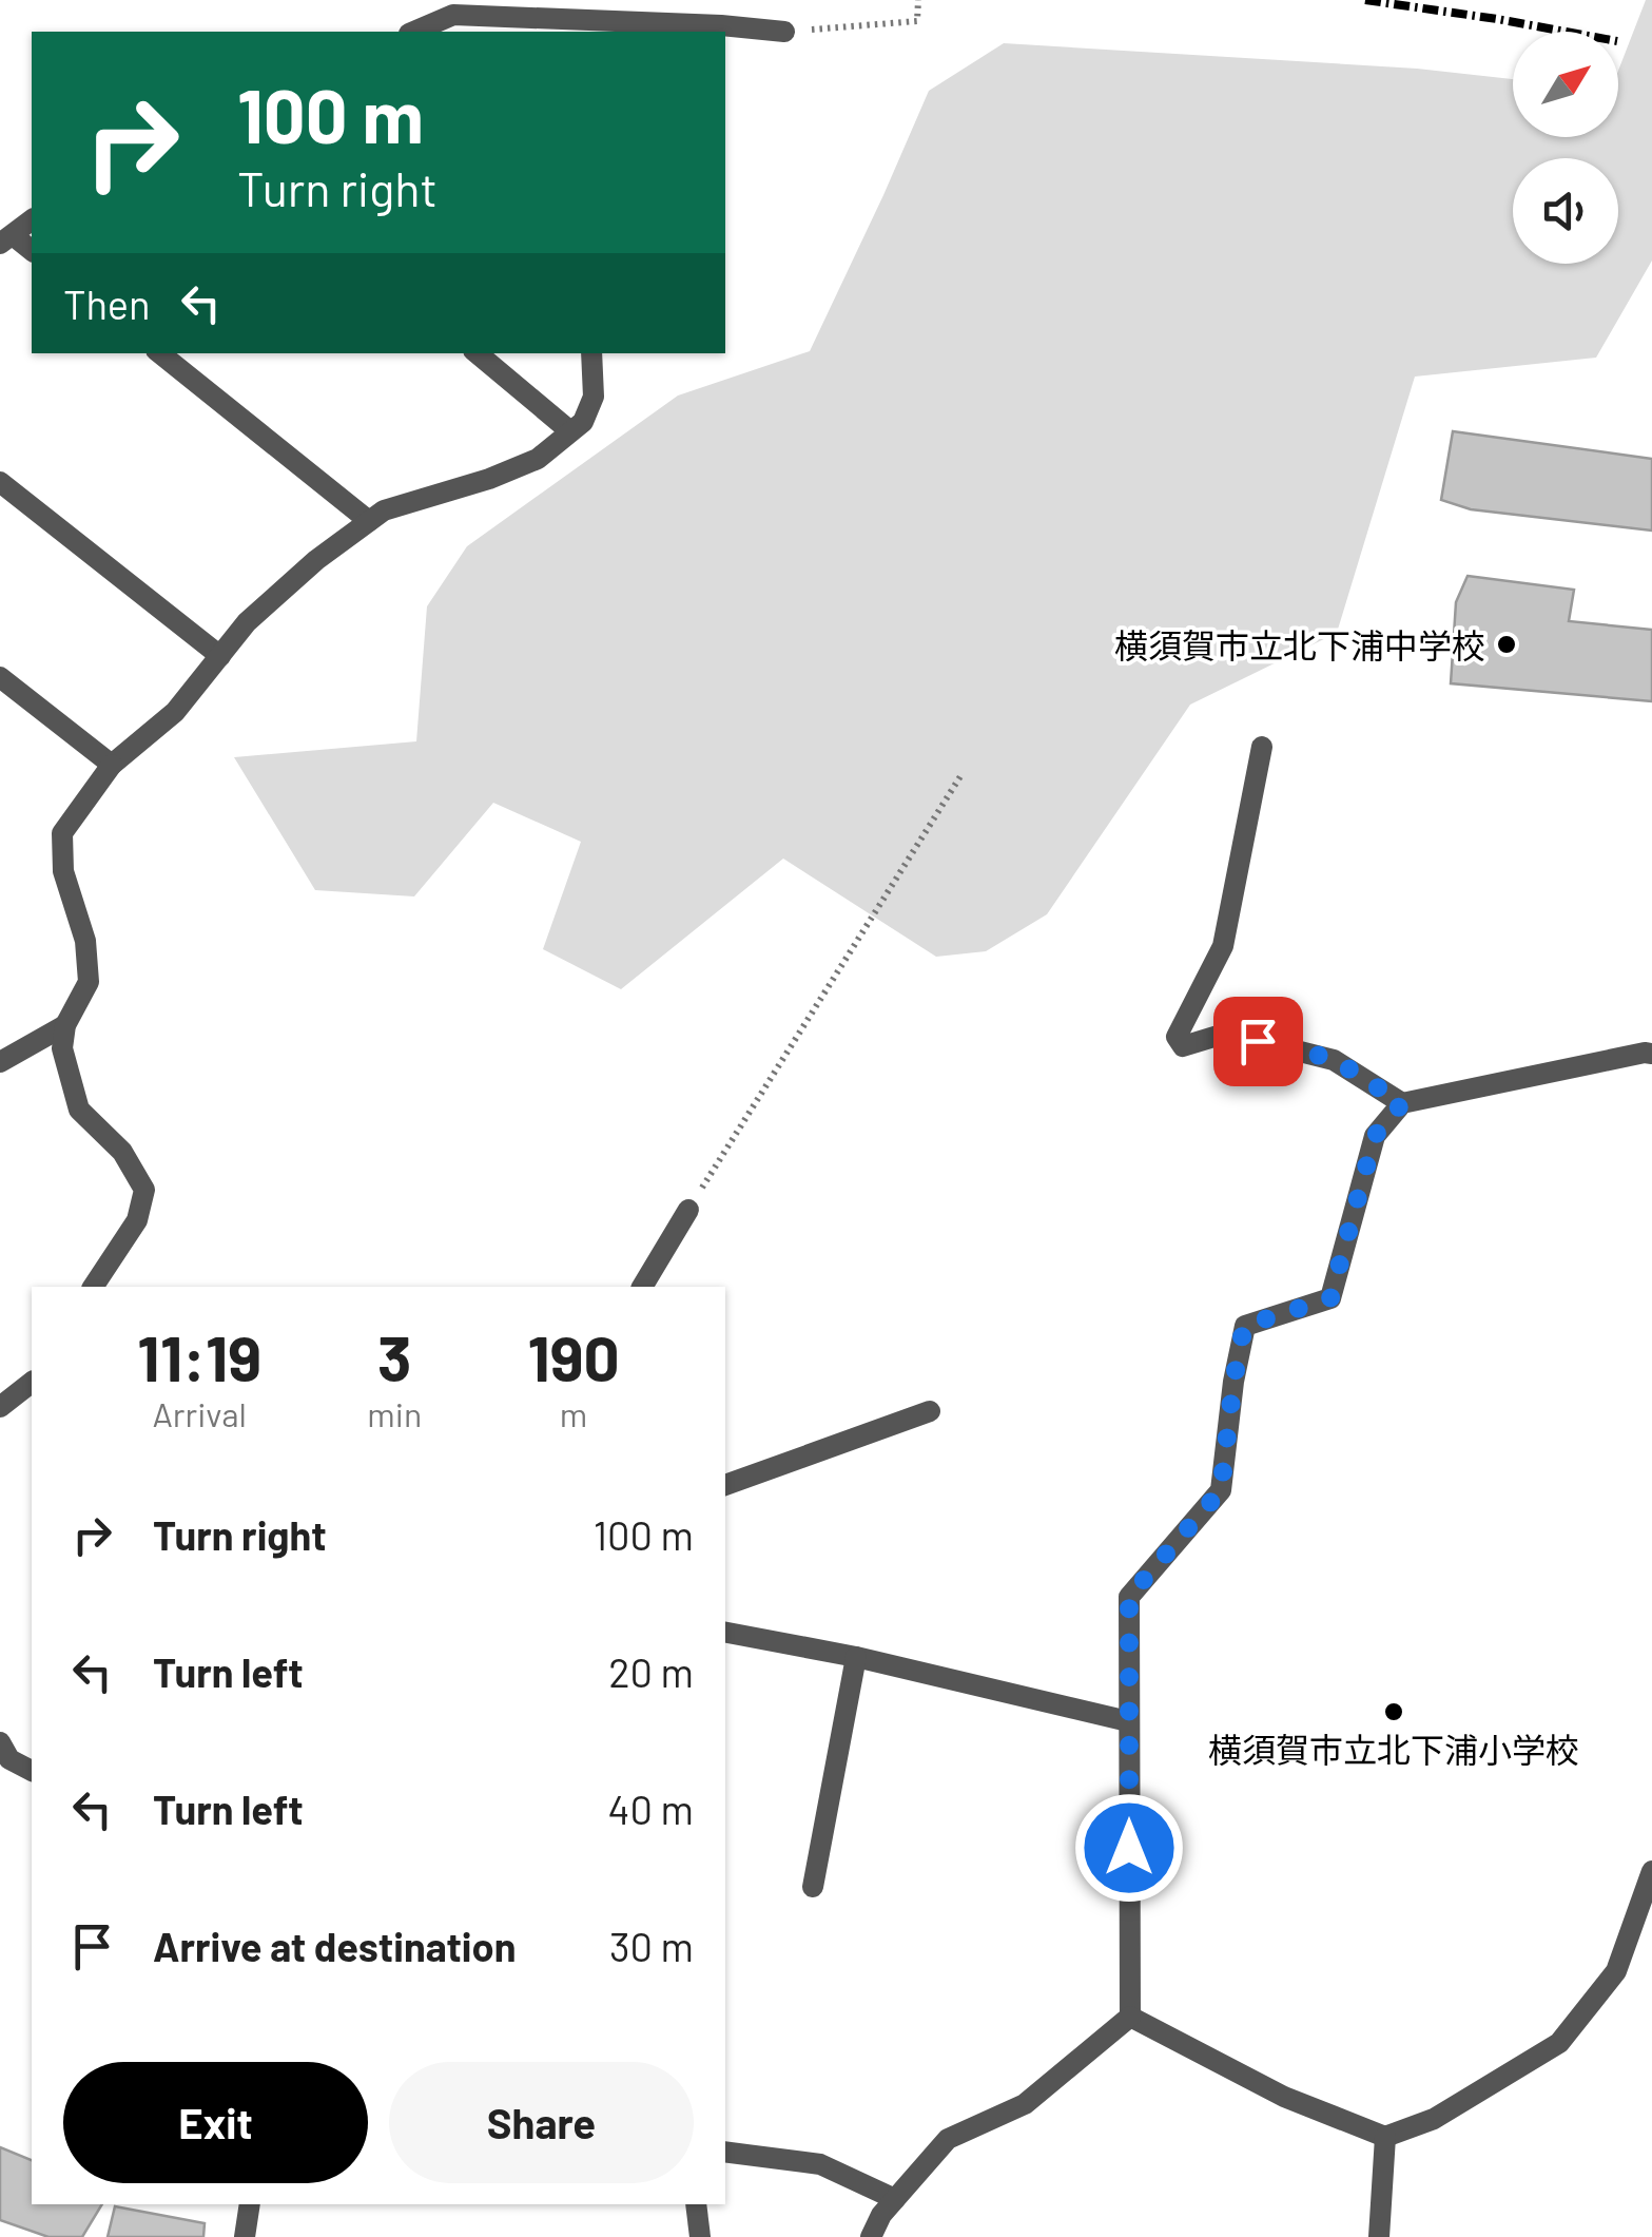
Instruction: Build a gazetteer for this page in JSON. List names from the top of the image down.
{
  "places": ["横須賀市立北下浦中学校", "横須賀市立北下浦小学校"],
  "north": "top right",
  "page": {
    "turn": ["100 m", "Turn right"],
    "then": "Then",
    "eta": [
      "11:19",
      "Arrival",
      "3",
      "min",
      "190",
      "m"
    ],
    "list": [
      {
        "name": "Turn right",
        "value": "100 m"
      },
      {
        "name": "Turn left",
        "value": "20 m"
      },
      {
        "name": "Turn left",
        "value": "40 m"
      },
      {
        "name": "Arrive at destination",
        "value": "30 m"
      }
    ],
    "buttons": ["Exit", "Share"]
  }
}
